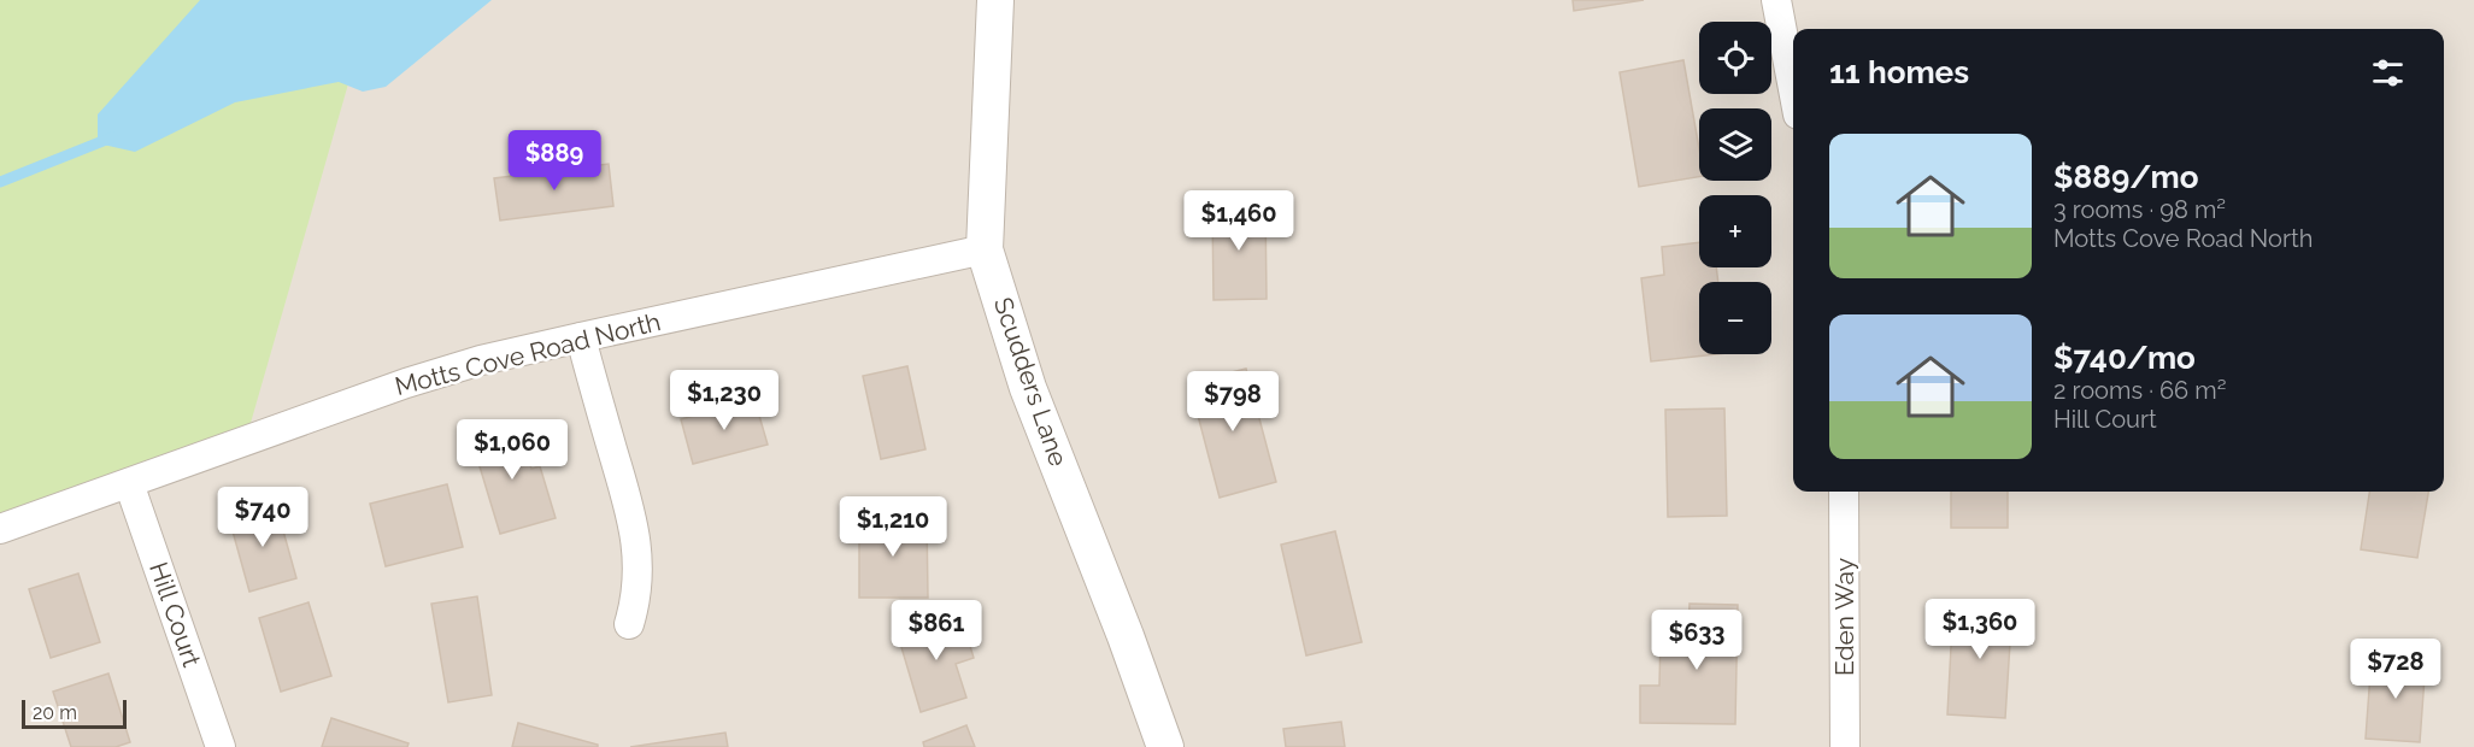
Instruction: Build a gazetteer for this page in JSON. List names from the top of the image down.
{
  "streets": {
    "street": [
      "Motts Cove Road North",
      "Scudders Lane",
      "Hill Court",
      "Eden Way"
    ]
  },
  "crossings": [
    ["Motts Cove Road North", "Scudders Lane"],
    ["Motts Cove Road North", "Hill Court"]
  ],
  "scale_bar": "20 m",
  "page": {
    "map_buttons": ["+", "−"],
    "heading": "11 homes",
    "list": [
      {
        "name": "$889/mo",
        "note": "3 rooms · 98 m² · Motts Cove Road North"
      },
      {
        "name": "$740/mo",
        "note": "2 rooms · 66 m² · Hill Court"
      }
    ],
    "price": [
      "$889",
      "$1,460",
      "$1,230",
      "$798",
      "$1,060",
      "$740",
      "$1,210",
      "$1,360",
      "$861",
      "$633",
      "$728"
    ],
    "scale": "20 m"
  }
}
